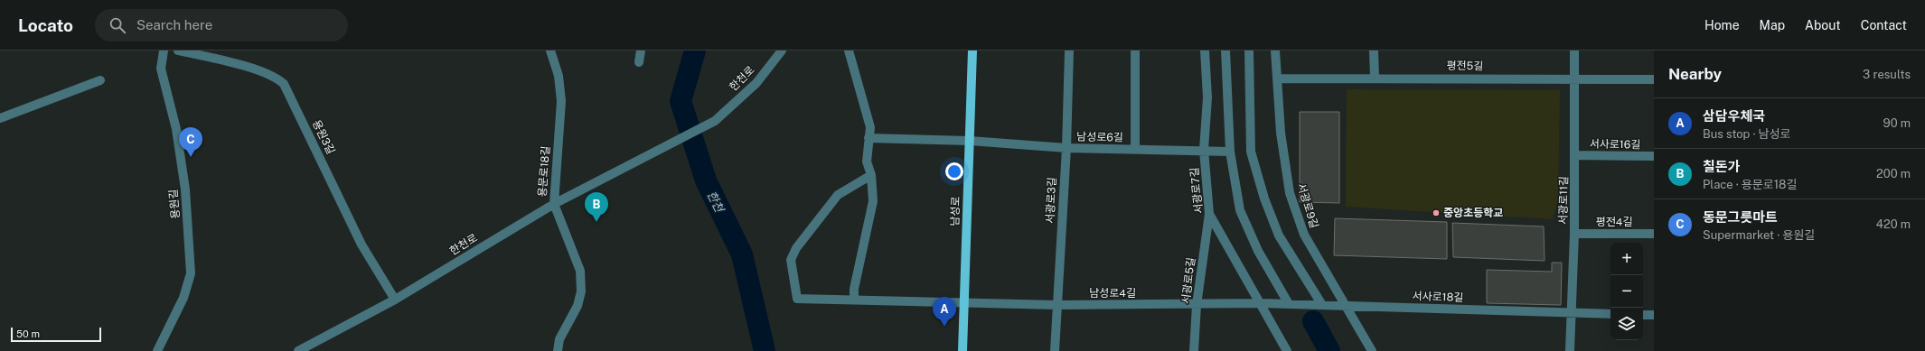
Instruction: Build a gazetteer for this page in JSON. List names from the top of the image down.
{
  "streets": {
    "main road": ["남성로"],
    "street": [
      "평전5길",
      "한천로",
      "용원3길",
      "남성로6길",
      "서사로16길",
      "용문로18길",
      "서광로7길",
      "서광로3길",
      "서광로11길",
      "용원길",
      "서광로9길",
      "평전4길",
      "서광로5길",
      "남성로4길",
      "서사로18길"
    ]
  },
  "crossings": [
    ["평전5길", "서광로11길"],
    ["평전5길", "서광로9길"],
    ["한천로", "용원3길"],
    ["한천로", "용문로18길"],
    ["남성로6길", "서광로7길"],
    ["남성로6길", "서광로3길"],
    ["남성로6길", "남성로"],
    ["서사로16길", "서광로11길"],
    ["서광로7길", "서광로5길"],
    ["서광로7길", "남성로4길"],
    ["서광로7길", "서사로18길"],
    ["서광로3길", "남성로4길"],
    ["서광로11길", "평전4길"],
    ["서광로11길", "서사로18길"],
    ["서광로9길", "서사로18길"],
    ["남성로", "남성로4길"],
    ["서광로5길", "남성로4길"],
    ["남성로4길", "서사로18길"]
  ],
  "water": ["한천"],
  "places": ["중앙초등학교"],
  "scale_bar": "50 m",
  "page": {
    "header": "Locato",
    "search": "Search here",
    "nav": [
      "Home",
      "Map",
      "About",
      "Contact"
    ],
    "heading": ["Nearby", "3 results"],
    "list": [
      {
        "mark": "A",
        "name": "삼담우체국",
        "note": "Bus stop · 남성로",
        "value": "90 m"
      },
      {
        "mark": "B",
        "name": "칠돈가",
        "note": "Place · 용문로18길",
        "value": "200 m"
      },
      {
        "mark": "C",
        "name": "동문그릇마트",
        "note": "Supermarket · 용원길",
        "value": "420 m"
      }
    ],
    "pins": ["C", "B", "A"],
    "map_buttons": ["+", "−"],
    "scale": "50 m"
  }
}
